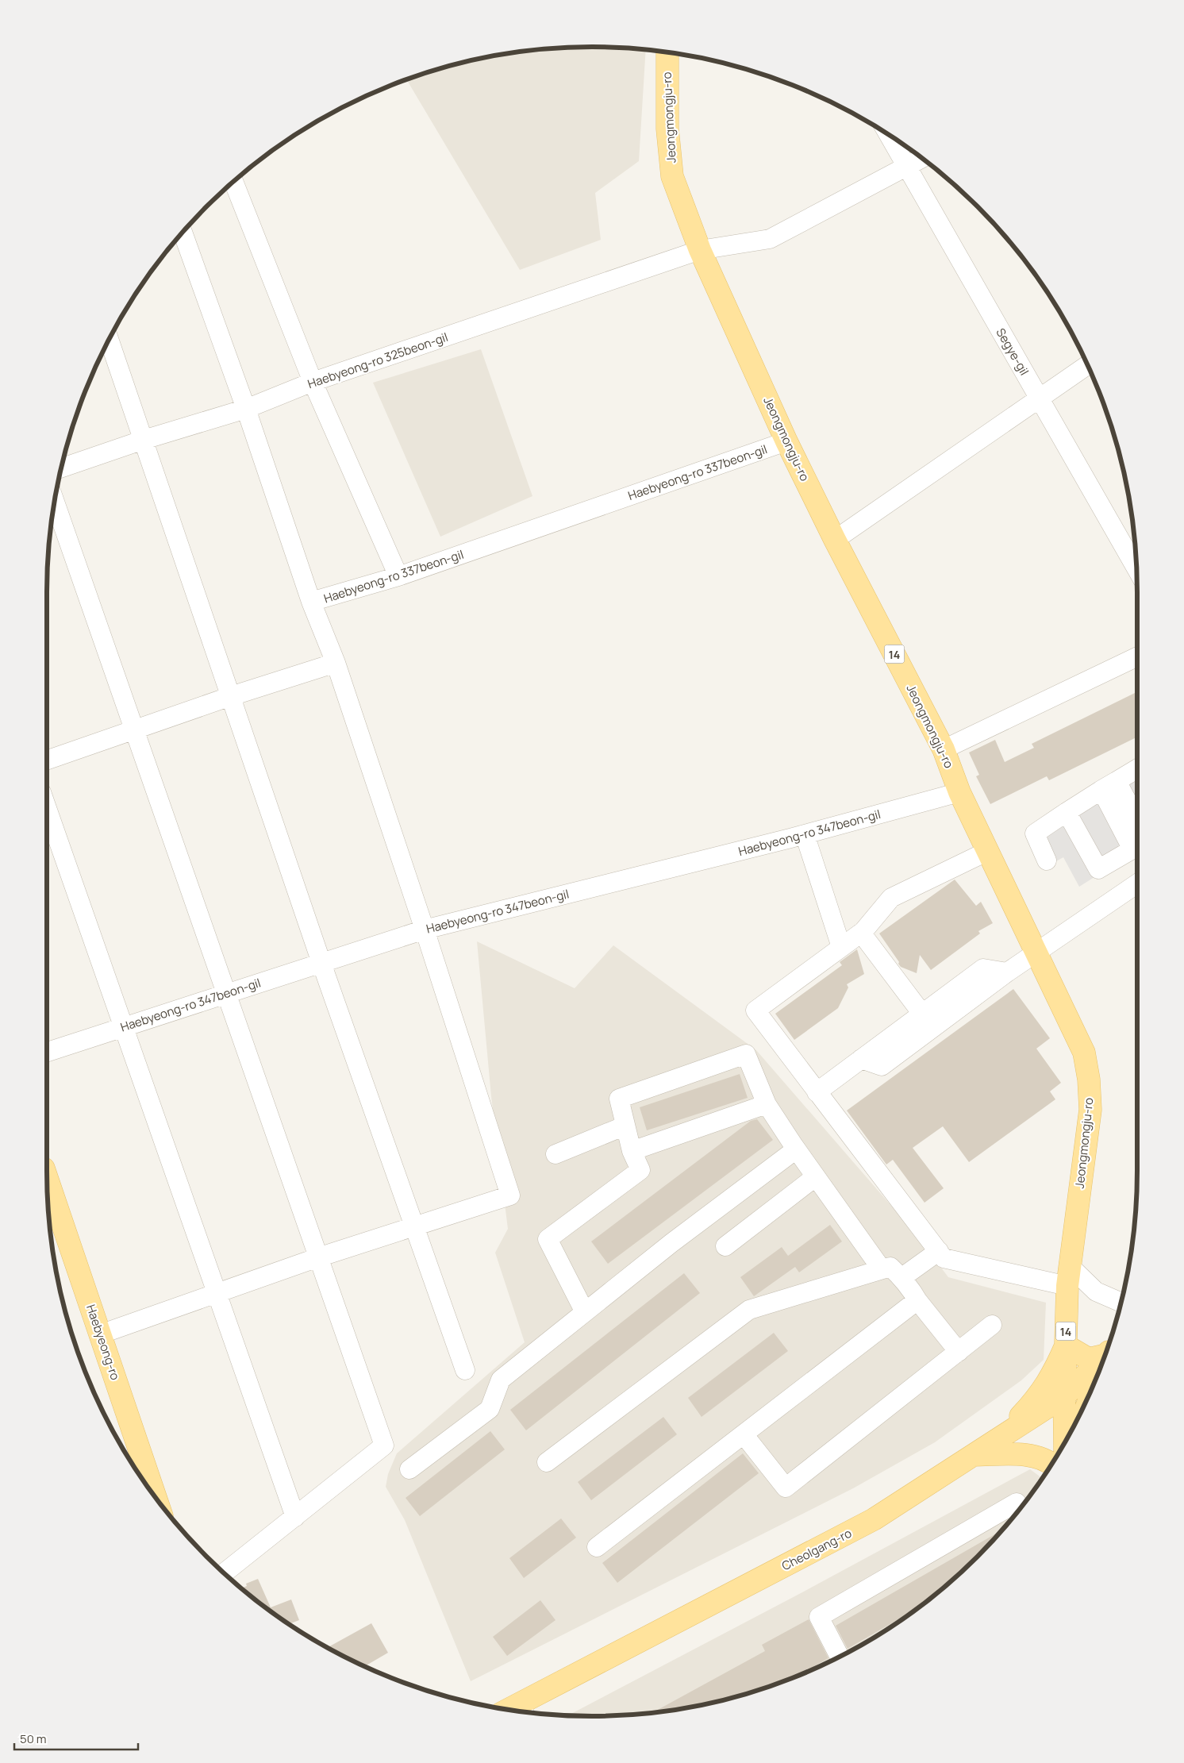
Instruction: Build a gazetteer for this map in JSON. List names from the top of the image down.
{
  "streets": {
    "main road": [
      "Jeongmongju-ro",
      "14",
      "Haebyeong-ro",
      "Cheolgang-ro"
    ],
    "street": [
      "Segye-gil",
      "Haebyeong-ro 325beon-gil",
      "Haebyeong-ro 337beon-gil",
      "Haebyeong-ro 347beon-gil"
    ]
  },
  "crossings": [
    ["Jeongmongju-ro", "Haebyeong-ro 325beon-gil"],
    ["Jeongmongju-ro", "Haebyeong-ro 337beon-gil"],
    ["Jeongmongju-ro", "Haebyeong-ro 347beon-gil"],
    ["Jeongmongju-ro", "Cheolgang-ro"],
    ["Segye-gil", "Haebyeong-ro 325beon-gil"],
    ["Haebyeong-ro 337beon-gil", "Haebyeong-ro 347beon-gil"]
  ],
  "scale_bar": "50 m"
}
